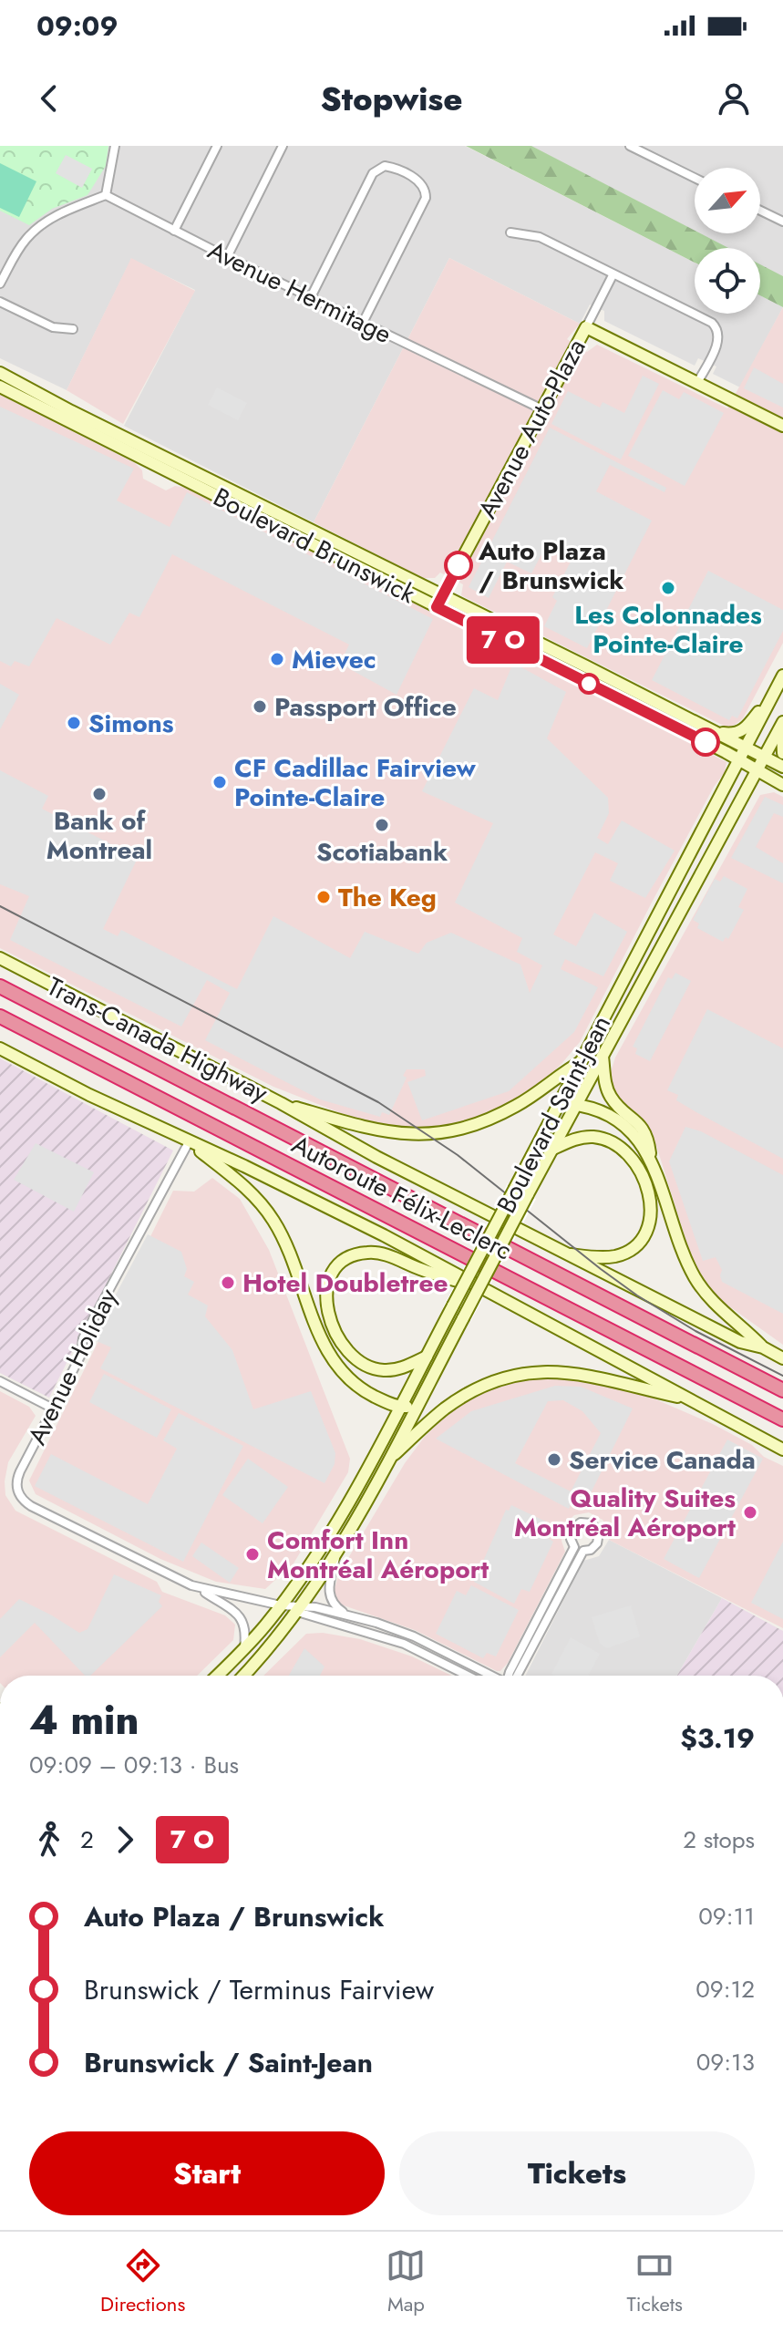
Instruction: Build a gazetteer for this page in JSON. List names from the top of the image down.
{
  "streets": {
    "highway": ["Autoroute Félix-Leclerc"],
    "main road": [
      "Avenue Auto-Plaza",
      "Boulevard Brunswick",
      "Trans-Canada Highway",
      "Boulevard Saint-Jean"
    ],
    "street": ["Avenue Hermitage", "Avenue Holiday"]
  },
  "crossings": [
    ["Avenue Hermitage", "Avenue Auto-Plaza"],
    ["Avenue Auto-Plaza", "Boulevard Brunswick"],
    ["Boulevard Brunswick", "Boulevard Saint-Jean"],
    ["Boulevard Saint-Jean", "Avenue Holiday"]
  ],
  "places": [
    "Auto Plaza / Brunswick",
    "Les Colonnades Pointe-Claire",
    "Mievec",
    "Passport Office",
    "Simons",
    "CF Cadillac Fairview Pointe-Claire",
    "Bank of Montreal",
    "Scotiabank",
    "The Keg",
    "Hotel Doubletree",
    "Service Canada",
    "Quality Suites Montréal Aéroport",
    "Comfort Inn Montréal Aéroport"
  ],
  "north": "top right",
  "page": {
    "status": "09:09",
    "header": "Stopwise",
    "on_map": "7 O",
    "heading": ["4 min", "09:09 – 09:13 · Bus", "$3.19"],
    "legs": ["2", "7 O", "2 stops"],
    "list": [
      {
        "name": "Auto Plaza / Brunswick",
        "value": "09:11"
      },
      {
        "name": "Brunswick / Terminus Fairview",
        "value": "09:12"
      },
      {
        "name": "Brunswick / Saint-Jean",
        "value": "09:13"
      }
    ],
    "buttons": ["Start", "Tickets"],
    "tabs": ["Directions", "Map", "Tickets"]
  }
}
